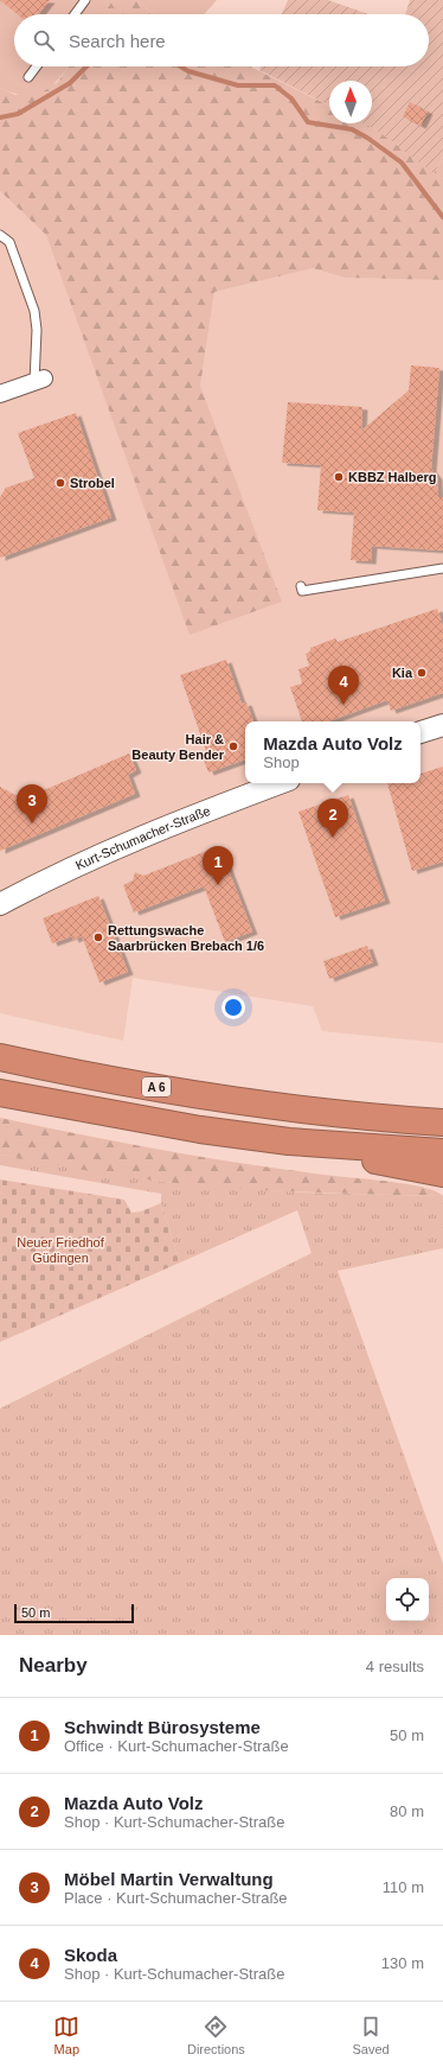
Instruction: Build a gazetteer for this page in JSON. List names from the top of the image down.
{
  "streets": {
    "highway": ["A 6"],
    "street": ["Kurt-Schumacher-Straße"]
  },
  "parks": ["Neuer Friedhof Güdingen"],
  "places": [
    "KBBZ Halberg",
    "Strobel",
    "Kia",
    "Hair & Beauty Bender",
    "Rettungswache Saarbrücken Brebach 1/6"
  ],
  "scale_bar": "50 m",
  "north": "top",
  "page": {
    "search": "Search here",
    "pins": [
      "4",
      "3",
      "2",
      "1"
    ],
    "popup": ["Mazda Auto Volz", "Shop"],
    "scale": "50 m",
    "heading": ["Nearby", "4 results"],
    "list": [
      {
        "mark": "1",
        "name": "Schwindt Bürosysteme",
        "note": "Office · Kurt-Schumacher-Straße",
        "value": "50 m"
      },
      {
        "mark": "2",
        "name": "Mazda Auto Volz",
        "note": "Shop · Kurt-Schumacher-Straße",
        "value": "80 m"
      },
      {
        "mark": "3",
        "name": "Möbel Martin Verwaltung",
        "note": "Place · Kurt-Schumacher-Straße",
        "value": "110 m"
      },
      {
        "mark": "4",
        "name": "Skoda",
        "note": "Shop · Kurt-Schumacher-Straße",
        "value": "130 m"
      }
    ],
    "nav": ["Map", "Directions", "Saved"]
  }
}
